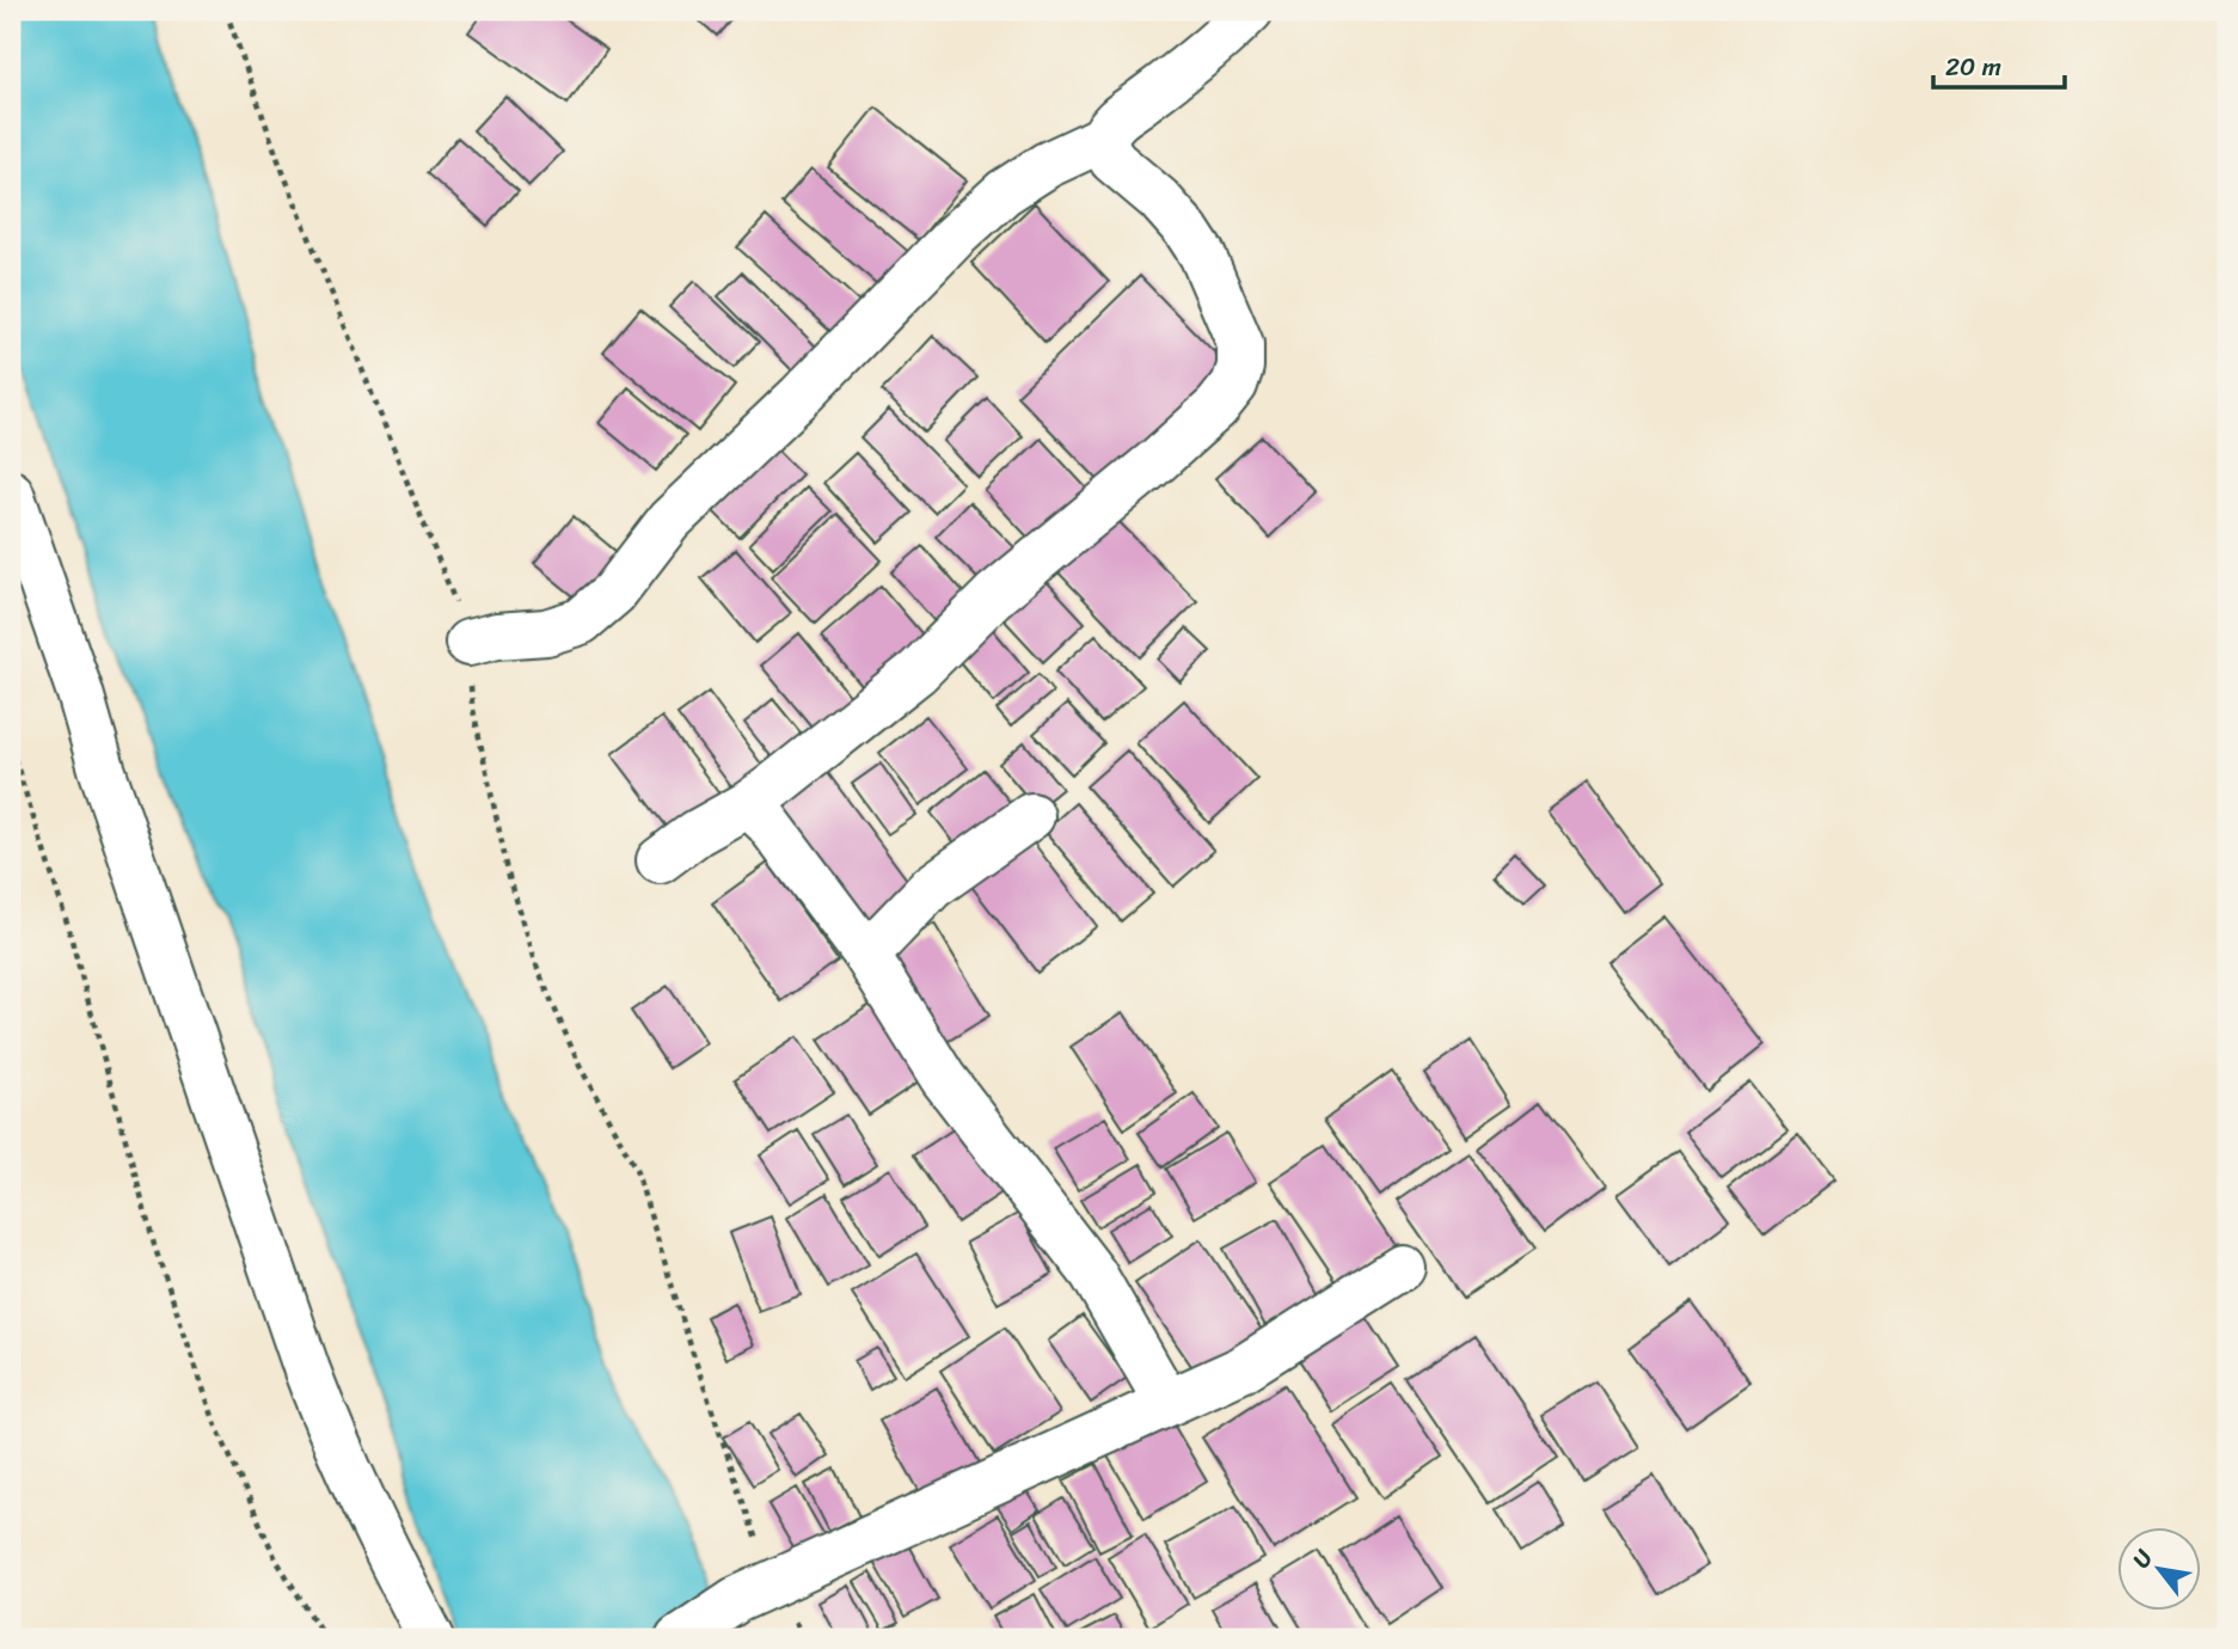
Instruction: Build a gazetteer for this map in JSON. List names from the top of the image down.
{
  "scale_bar": "20 m",
  "north": "top left"
}
